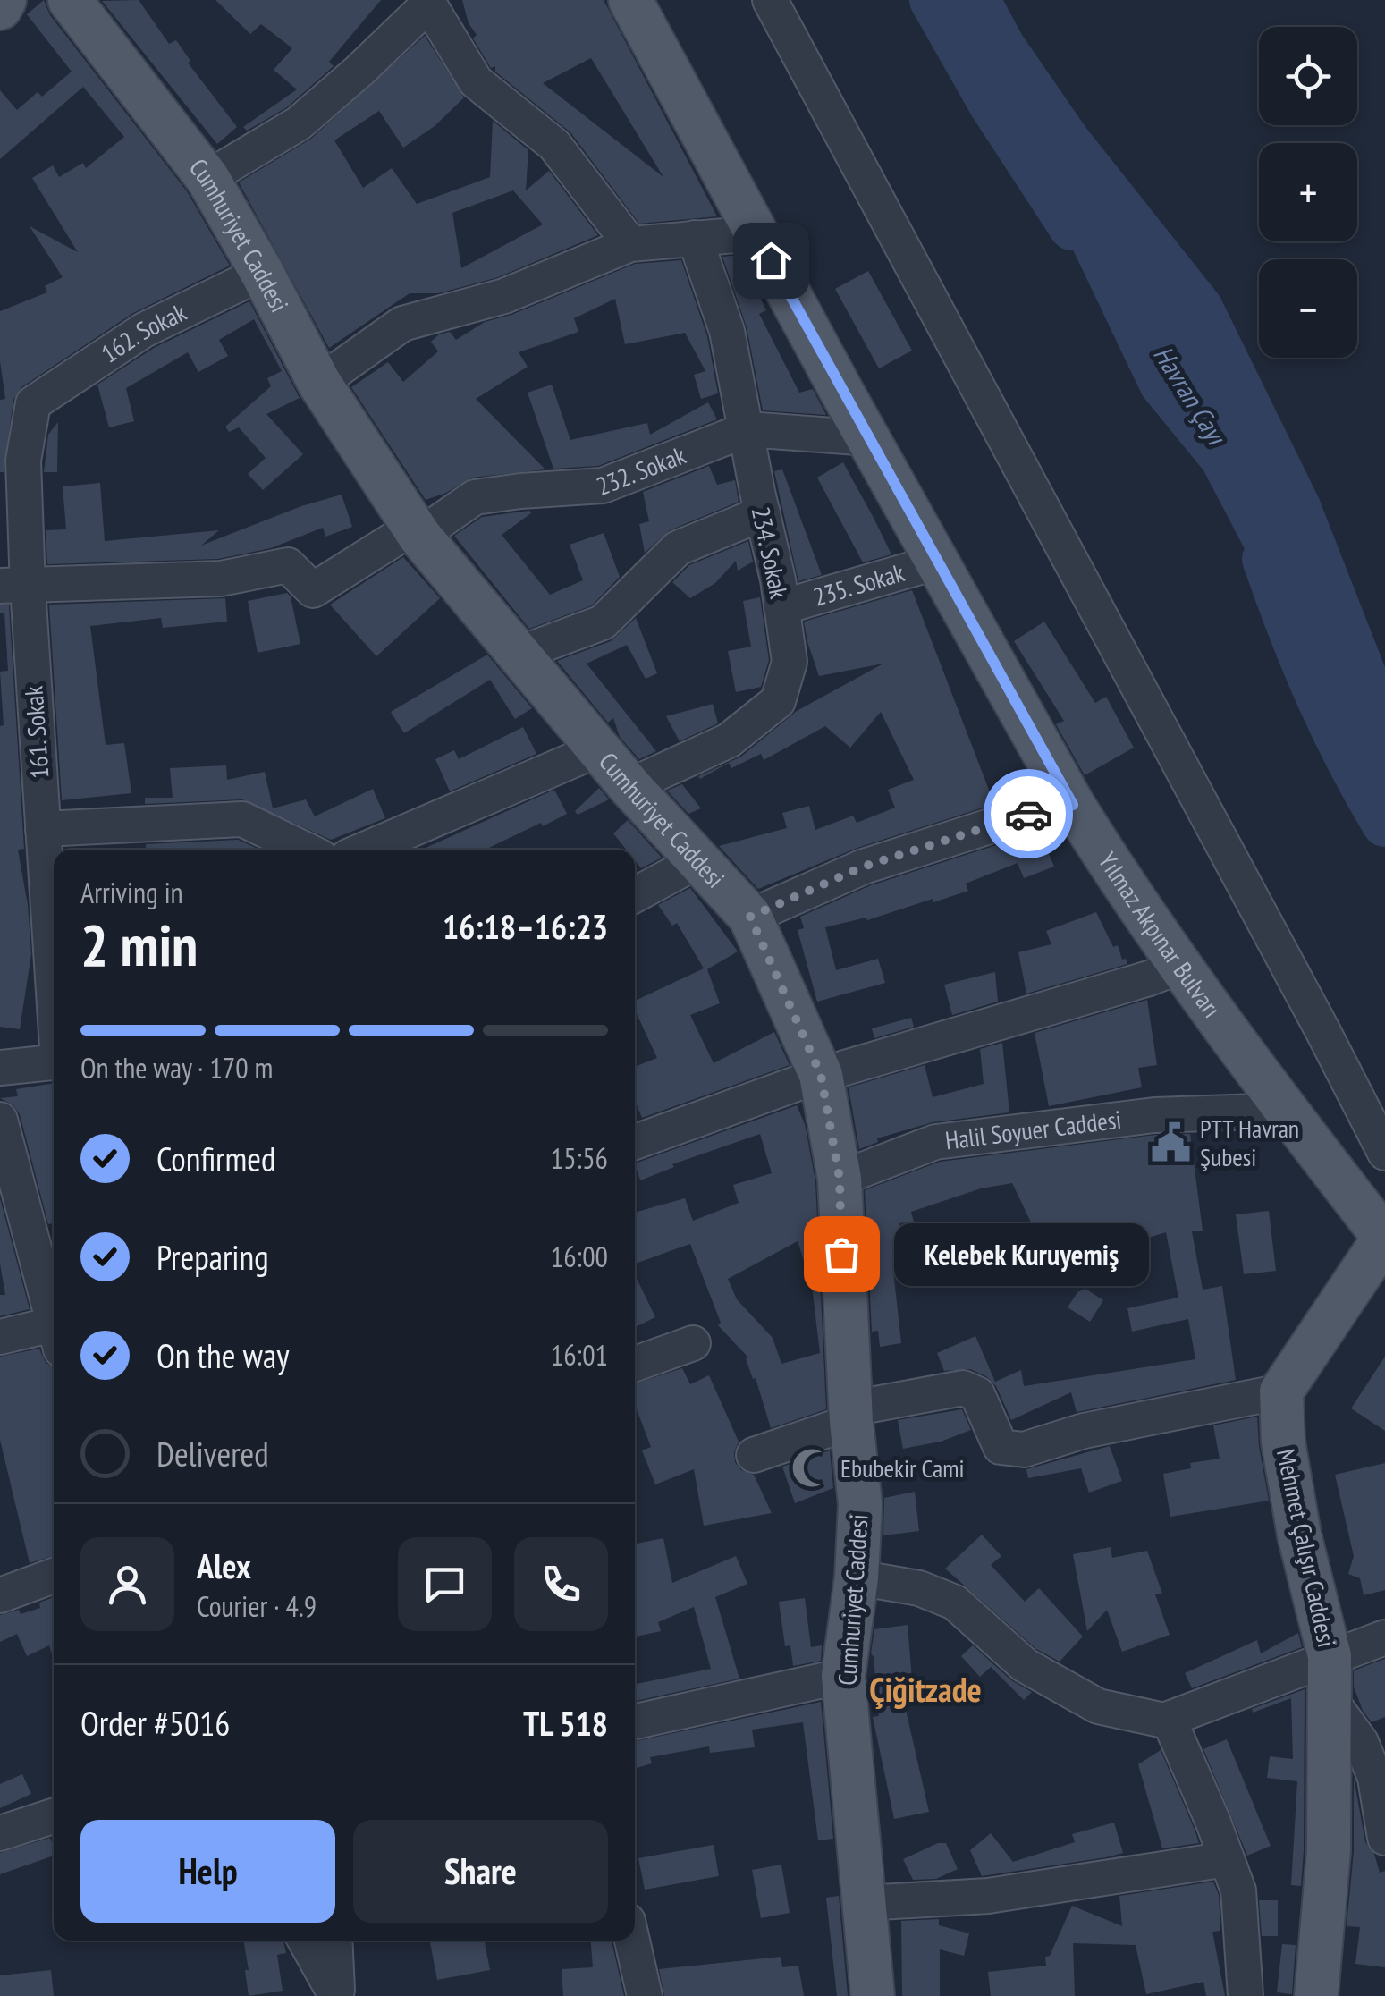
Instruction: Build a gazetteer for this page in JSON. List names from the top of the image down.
{
  "streets": {
    "main road": ["Cumhuriyet Caddesi", "Yılmaz Akpınar Bulvarı", "Mehmet Çalışır Caddesi"],
    "street": [
      "162. Sokak",
      "232. Sokak",
      "234. Sokak",
      "235. Sokak",
      "161. Sokak",
      "Halil Soyuer Caddesi"
    ]
  },
  "crossings": [
    ["Cumhuriyet Caddesi", "162. Sokak"],
    ["Cumhuriyet Caddesi", "232. Sokak"],
    ["Cumhuriyet Caddesi", "234. Sokak"],
    ["Cumhuriyet Caddesi", "Halil Soyuer Caddesi"],
    ["162. Sokak", "161. Sokak"],
    ["232. Sokak", "234. Sokak"],
    ["232. Sokak", "161. Sokak"],
    ["232. Sokak", "Yılmaz Akpınar Bulvarı"],
    ["234. Sokak", "235. Sokak"],
    ["235. Sokak", "Yılmaz Akpınar Bulvarı"],
    ["Yılmaz Akpınar Bulvarı", "Halil Soyuer Caddesi"]
  ],
  "districts": ["Çiğitzade"],
  "water": ["Havran Çayı"],
  "places": {
    "public building": ["PTT Havran Şubesi"],
    "other": ["Kelebek Kuruyemiş"],
    "mosque": ["Ebubekir Cami"]
  },
  "page": {
    "map_buttons": ["+", "−"],
    "heading": ["2 min", "Arriving in", "16:18–16:23"],
    "panel": [
      "Alex",
      "Courier · 4.9",
      "Order #5016",
      "TL 518"
    ],
    "bar": "On the way · 170 m",
    "list": [
      ["Confirmed", "15:56"],
      ["Preparing", "16:00"],
      ["On the way", "16:01"],
      "Delivered"
    ],
    "bubble": "Kelebek Kuruyemiş",
    "buttons": ["Help", "Share"]
  }
}
